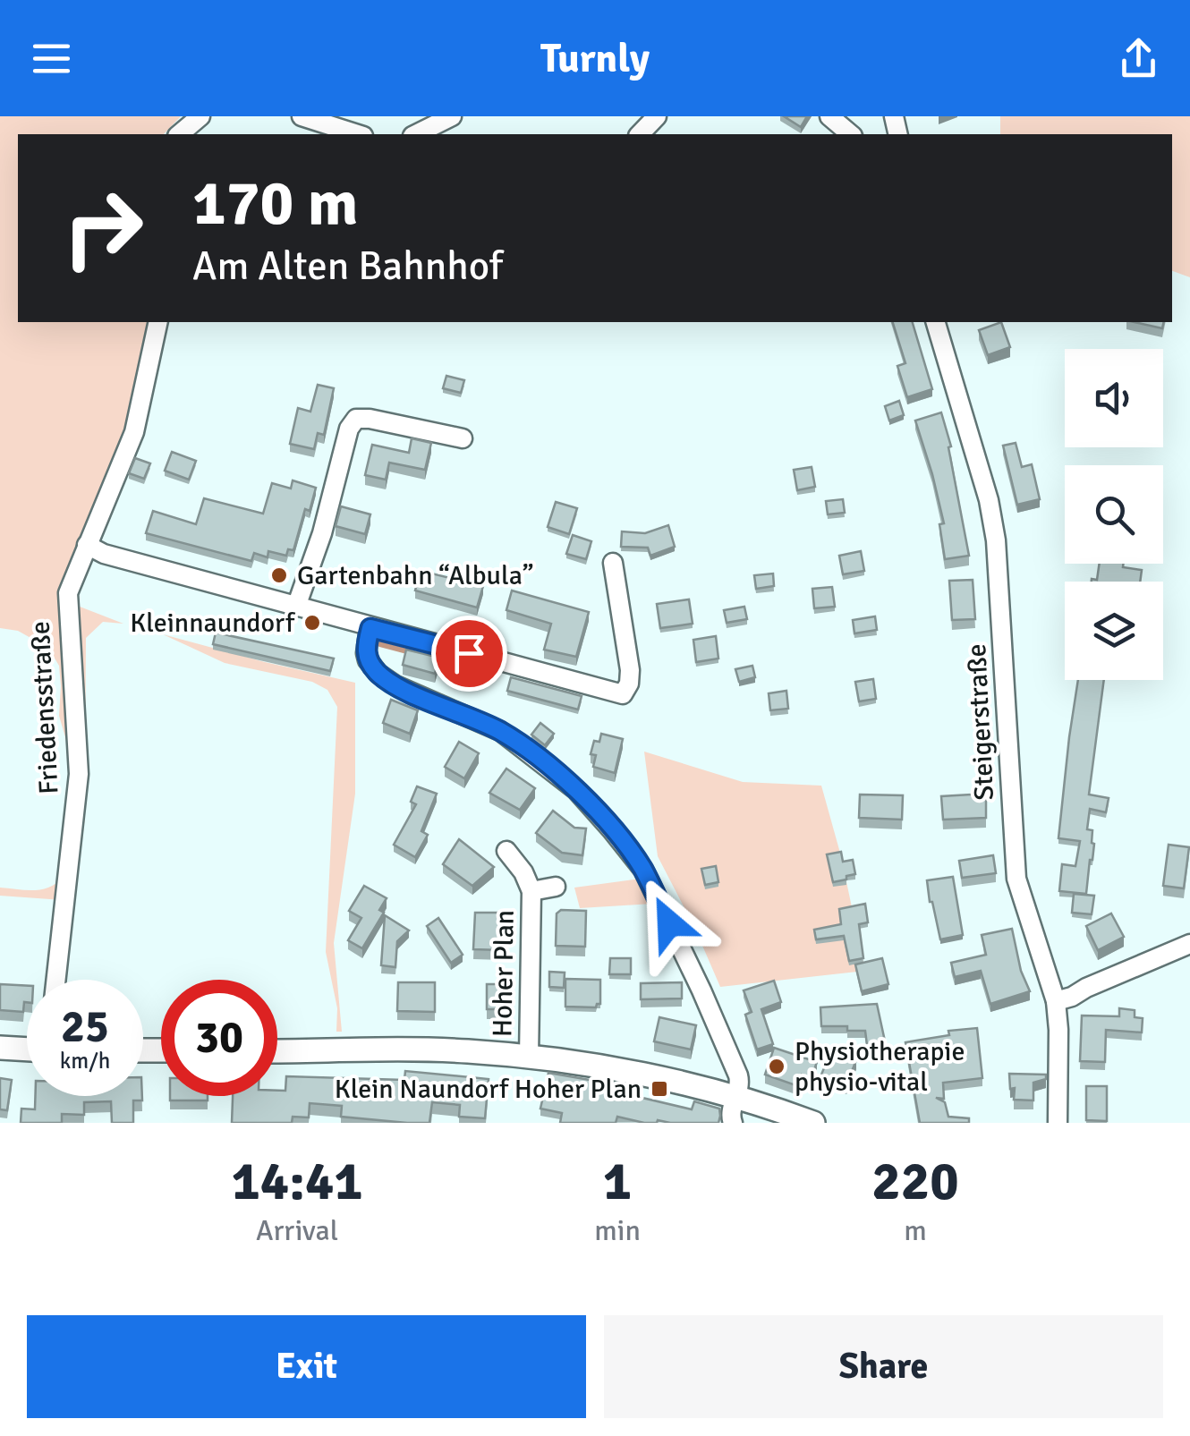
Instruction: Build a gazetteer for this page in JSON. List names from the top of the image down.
{
  "streets": {
    "street": ["Friedensstraße", "Steigerstraße", "Hoher Plan"]
  },
  "places": {
    "other": ["Gartenbahn “Albula”", "Kleinnaundorf", "Physiotherapie physio-vital"],
    "transit": ["Klein Naundorf Hoher Plan"]
  },
  "page": {
    "header": "Turnly",
    "turn": ["170 m", "Am Alten Bahnhof"],
    "speed": "25 km/h",
    "limit": "30",
    "eta": [
      "14:41",
      "Arrival",
      "1",
      "min",
      "220",
      "m"
    ],
    "buttons": ["Exit", "Share"]
  }
}
